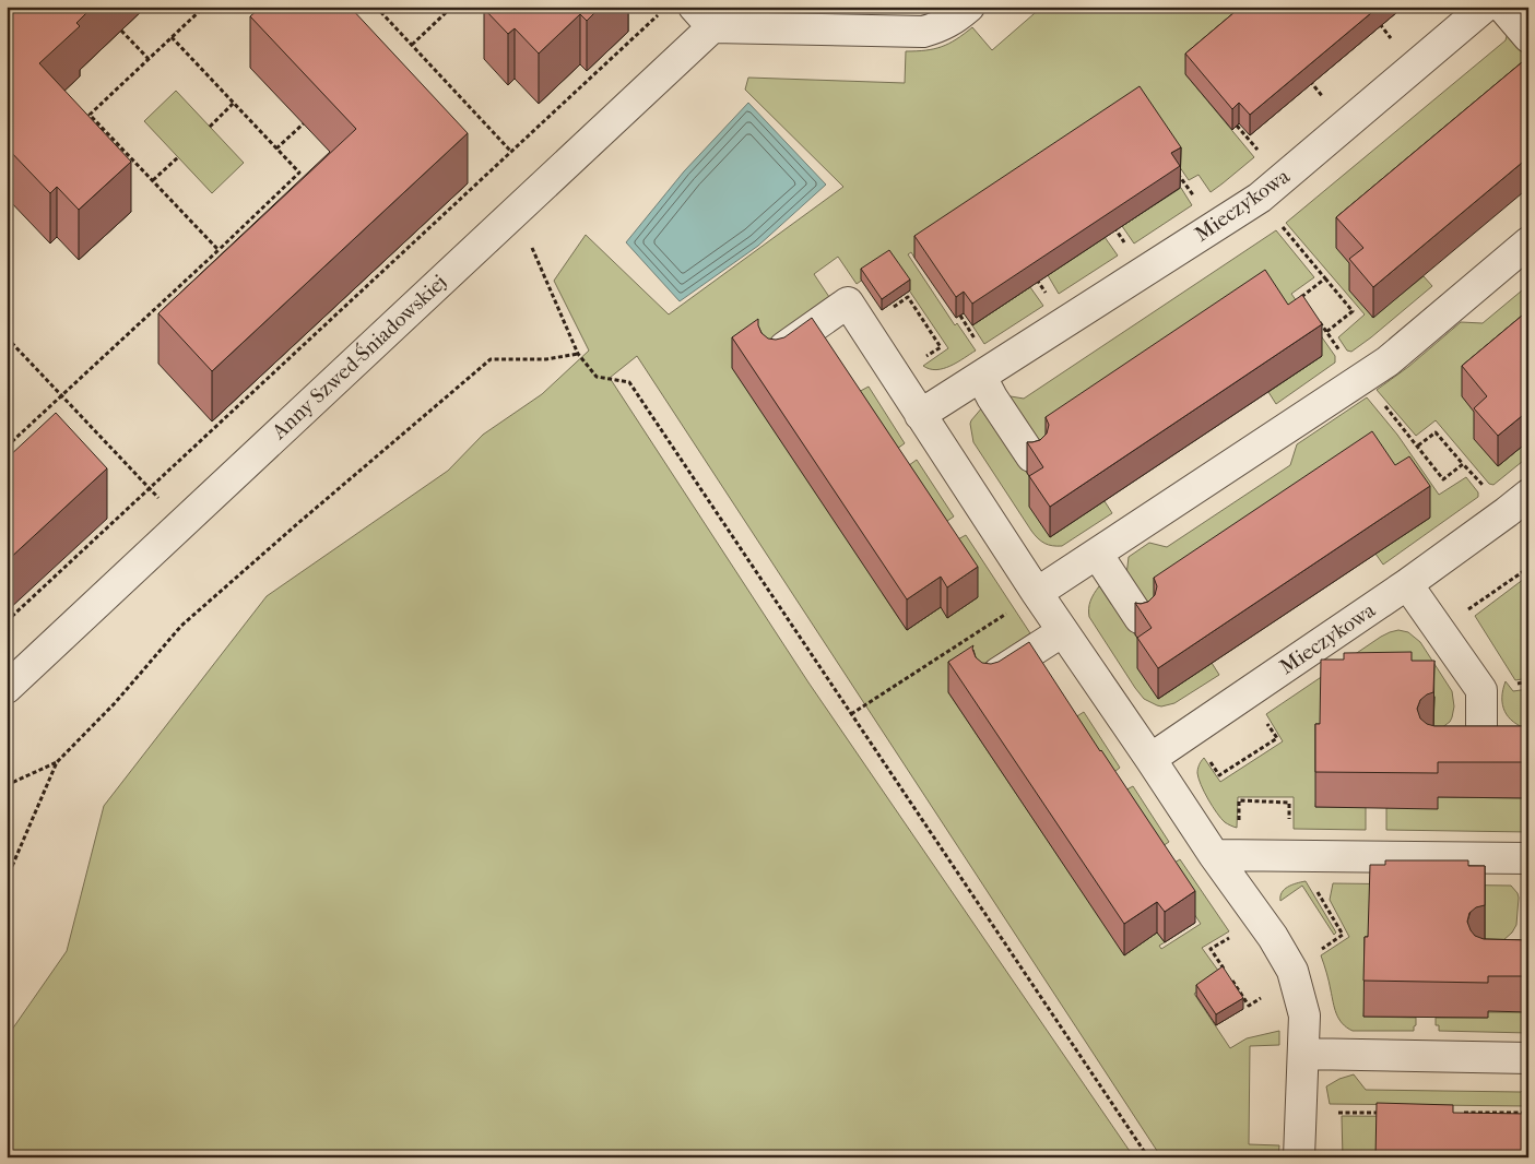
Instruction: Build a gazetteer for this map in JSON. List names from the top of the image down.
{
  "streets": {
    "street": ["Mieczykowa", "Anny Szwed-Śniadowskiej"]
  }
}
